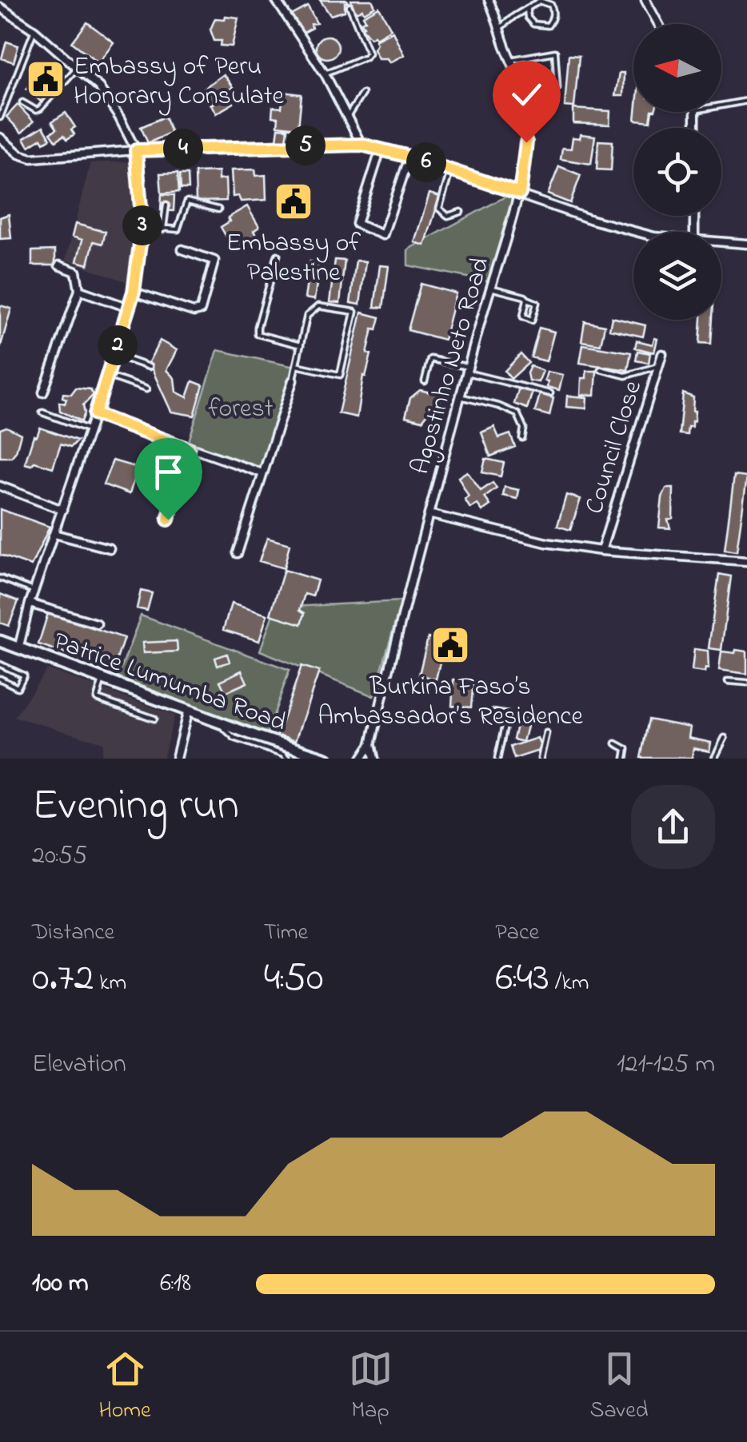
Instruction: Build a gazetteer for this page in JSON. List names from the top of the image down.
{
  "streets": {
    "street": ["Agostinho Neto Road", "Council Close", "Patrice Lumumba Road"]
  },
  "parks": ["forest"],
  "places": {
    "public building": ["Embassy of Peru Honorary Consulate", "Embassy of Palestine", "Burkina Faso’s Ambassador’s Residence"]
  },
  "north": "left",
  "page": {
    "pins": [
      "5",
      "4",
      "6",
      "3",
      "2"
    ],
    "heading": ["Evening run", "20:55"],
    "stats": [
      ["Distance", "0.72 km"],
      ["Time", "4:50"],
      ["Pace", "6:43 /km"]
    ],
    "chart": ["Elevation", "121–125 m"],
    "list": [
      {
        "name": "100 m",
        "note": "6:18"
      }
    ],
    "tabs": ["Home", "Map", "Saved"]
  }
}
